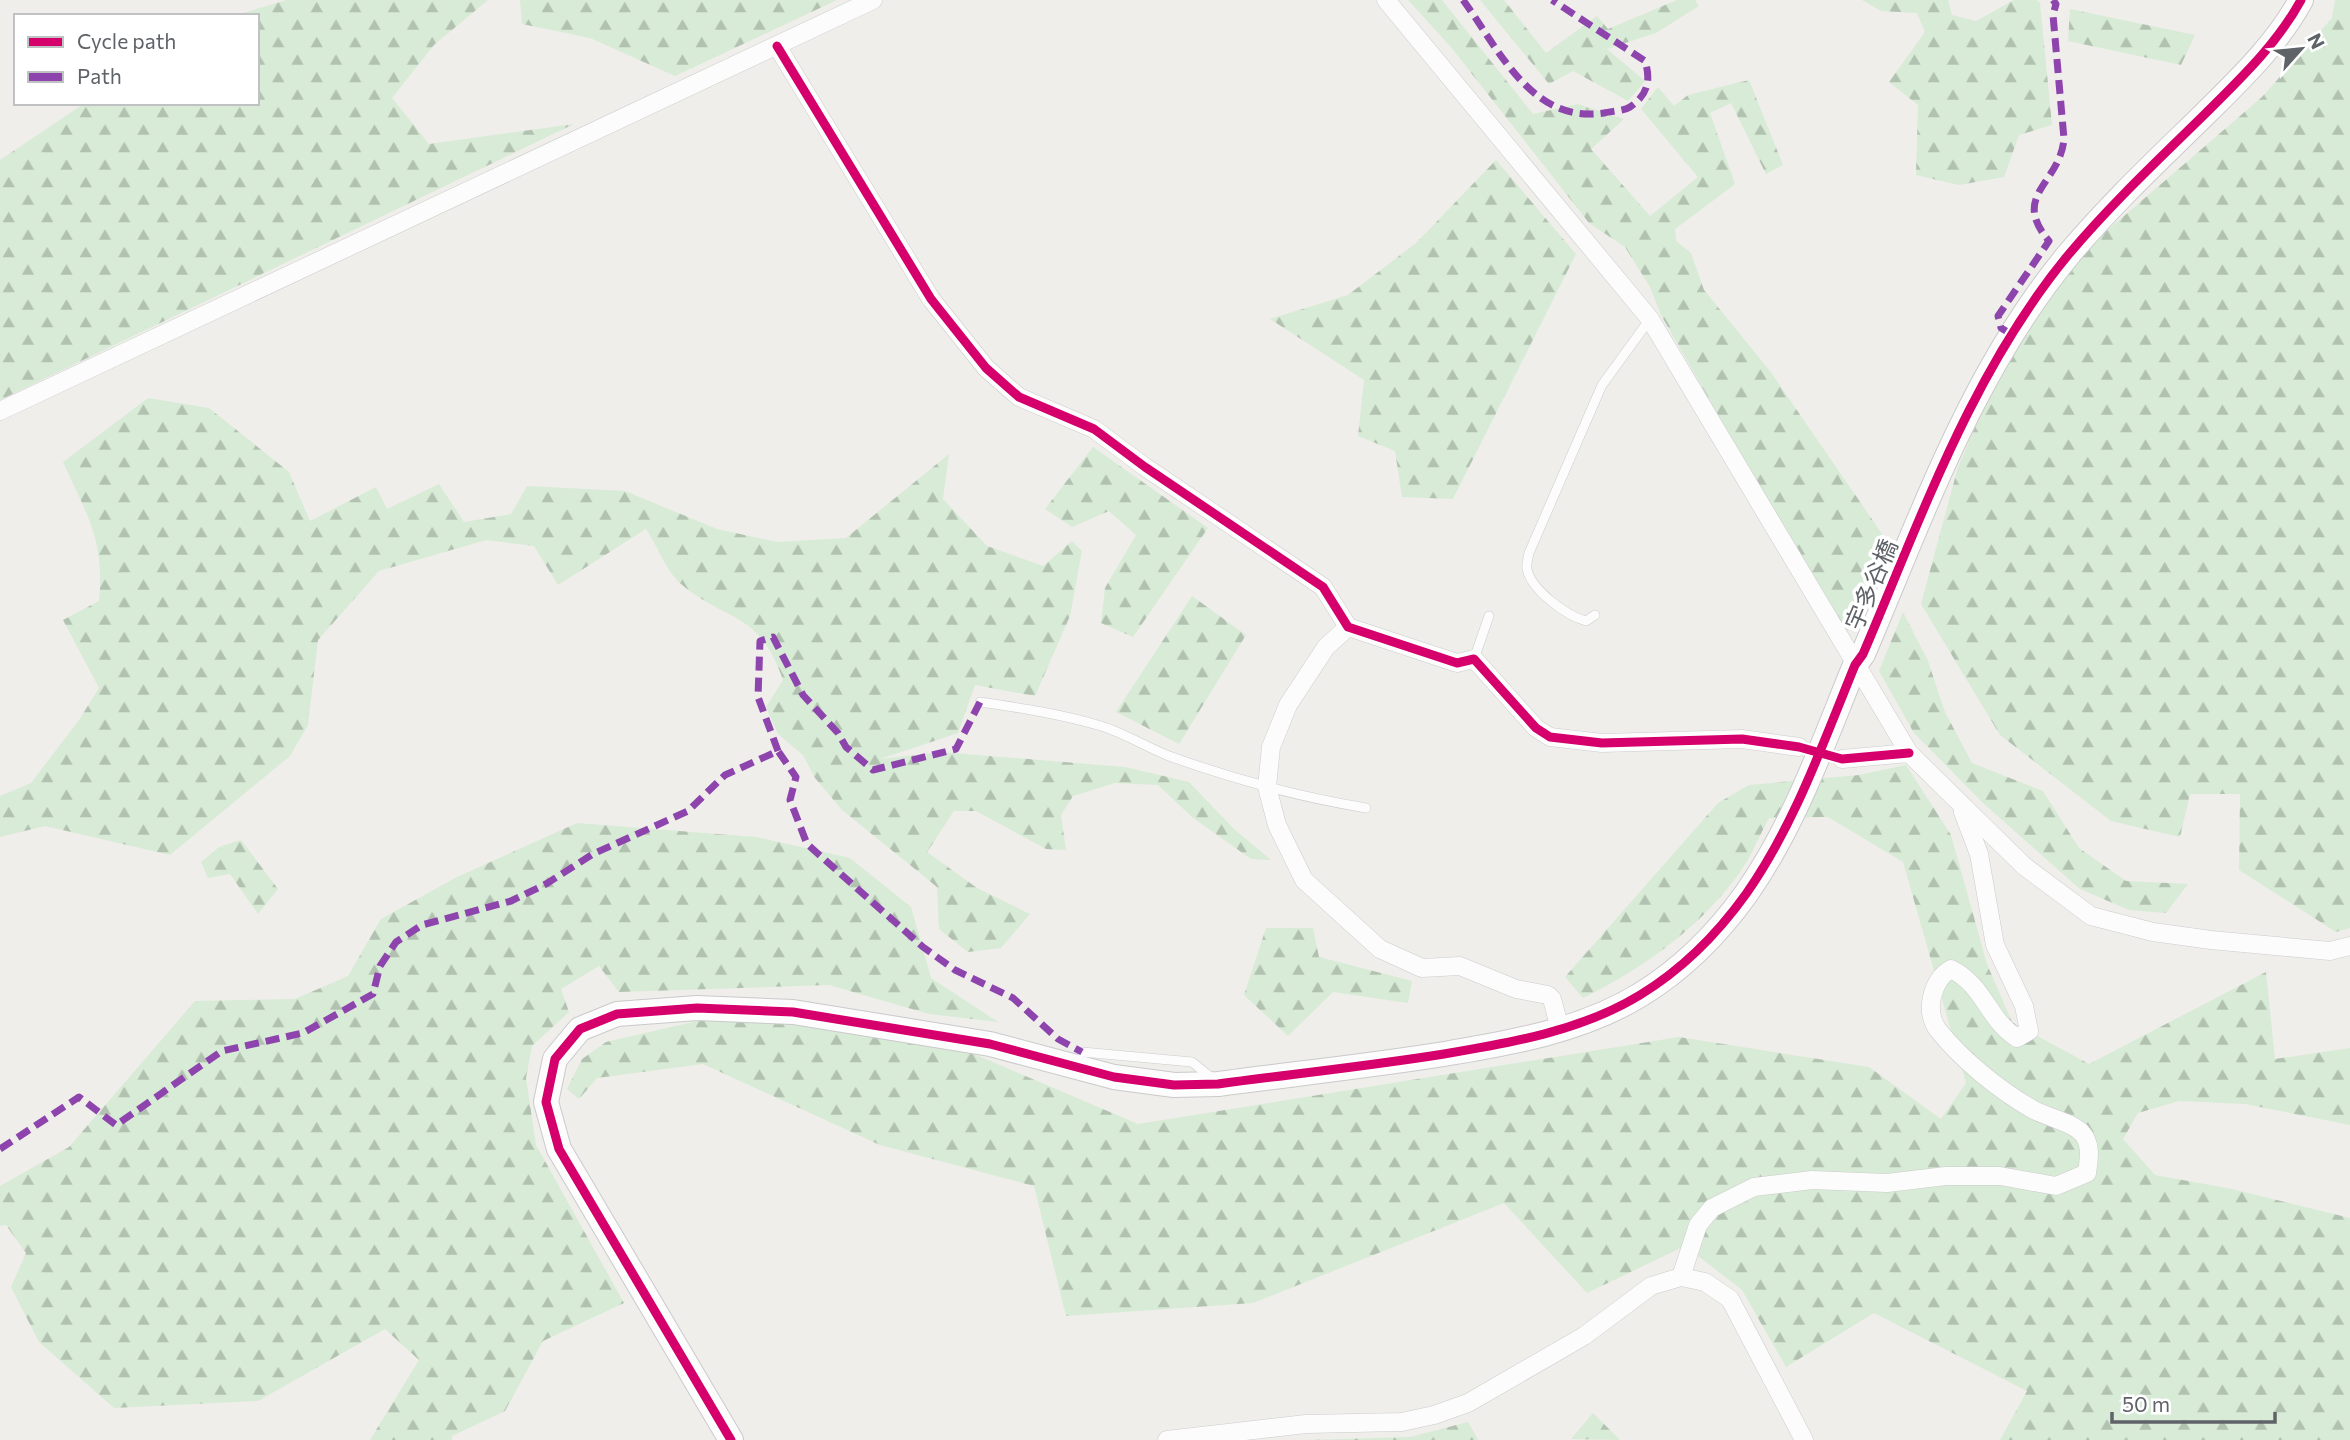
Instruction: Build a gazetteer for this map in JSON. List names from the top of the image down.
{
  "streets": {
    "street": ["宇多谷橋"]
  },
  "legend": ["Cycle path", "Path"],
  "scale_bar": "50 m",
  "north": "top right"
}
